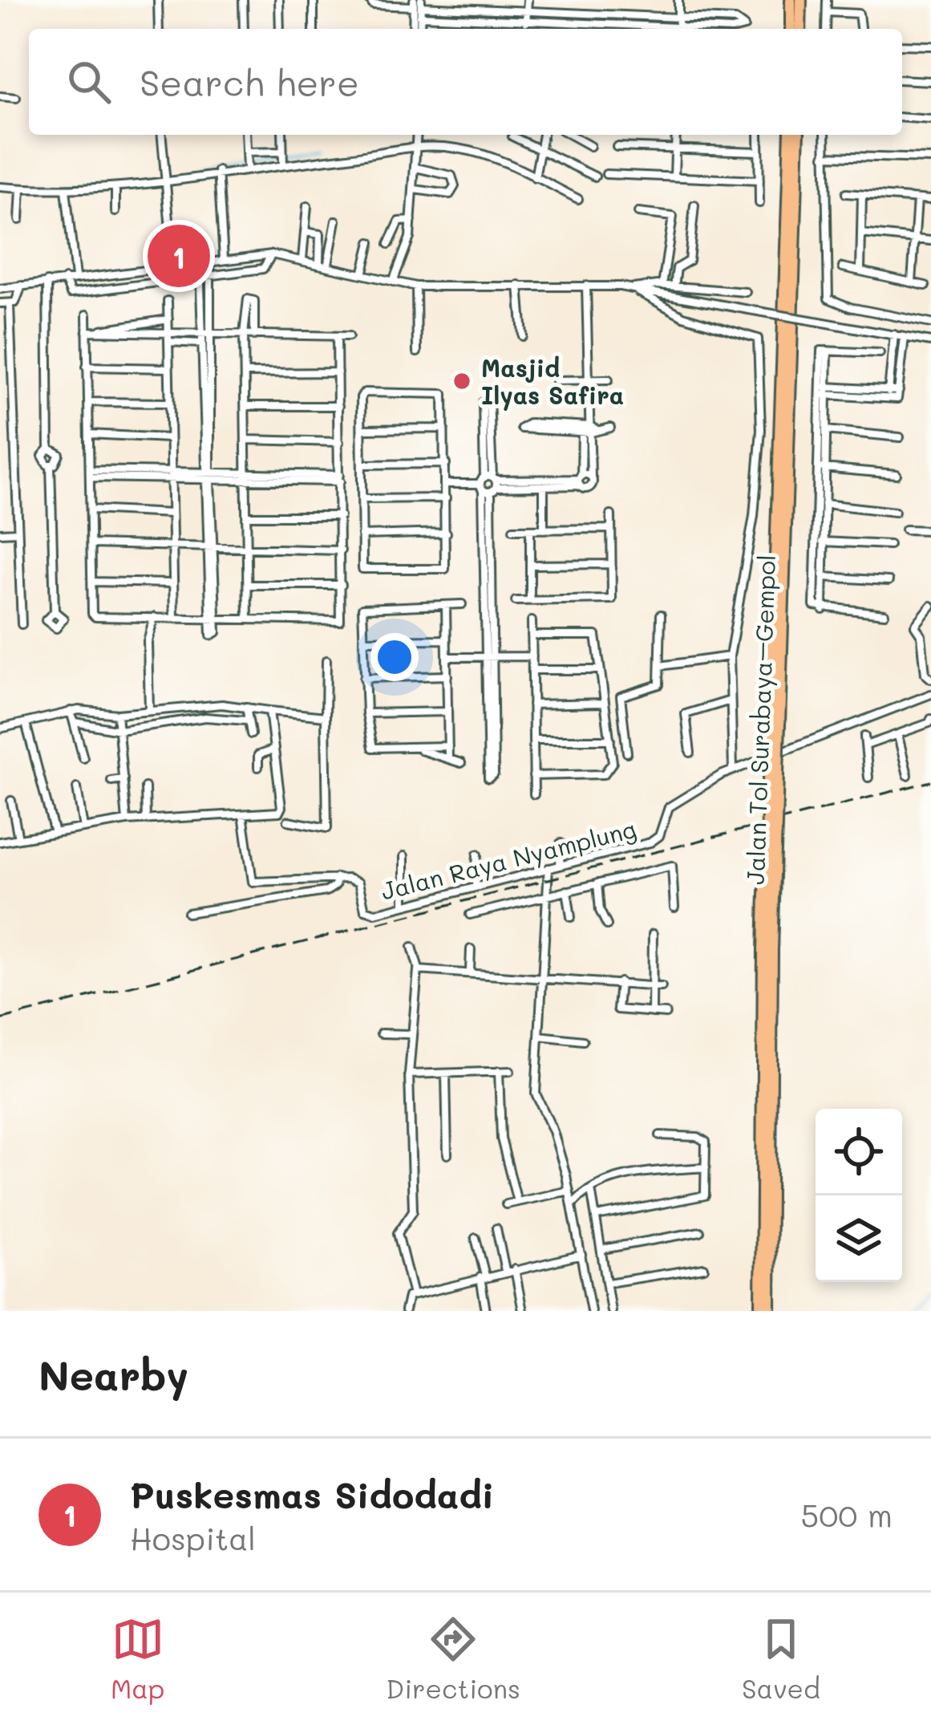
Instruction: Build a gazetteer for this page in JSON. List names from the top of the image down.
{
  "streets": {
    "highway": ["Jalan Tol Surabaya–Gempol"],
    "street": ["Jalan Raya Nyamplung"]
  },
  "places": ["Masjid Ilyas Safira"],
  "page": {
    "search": "Search here",
    "pins": "1",
    "heading": "Nearby",
    "list": [
      {
        "mark": "1",
        "name": "Puskesmas Sidodadi",
        "note": "Hospital",
        "value": "500 m"
      }
    ],
    "nav": ["Map", "Directions", "Saved"]
  }
}
